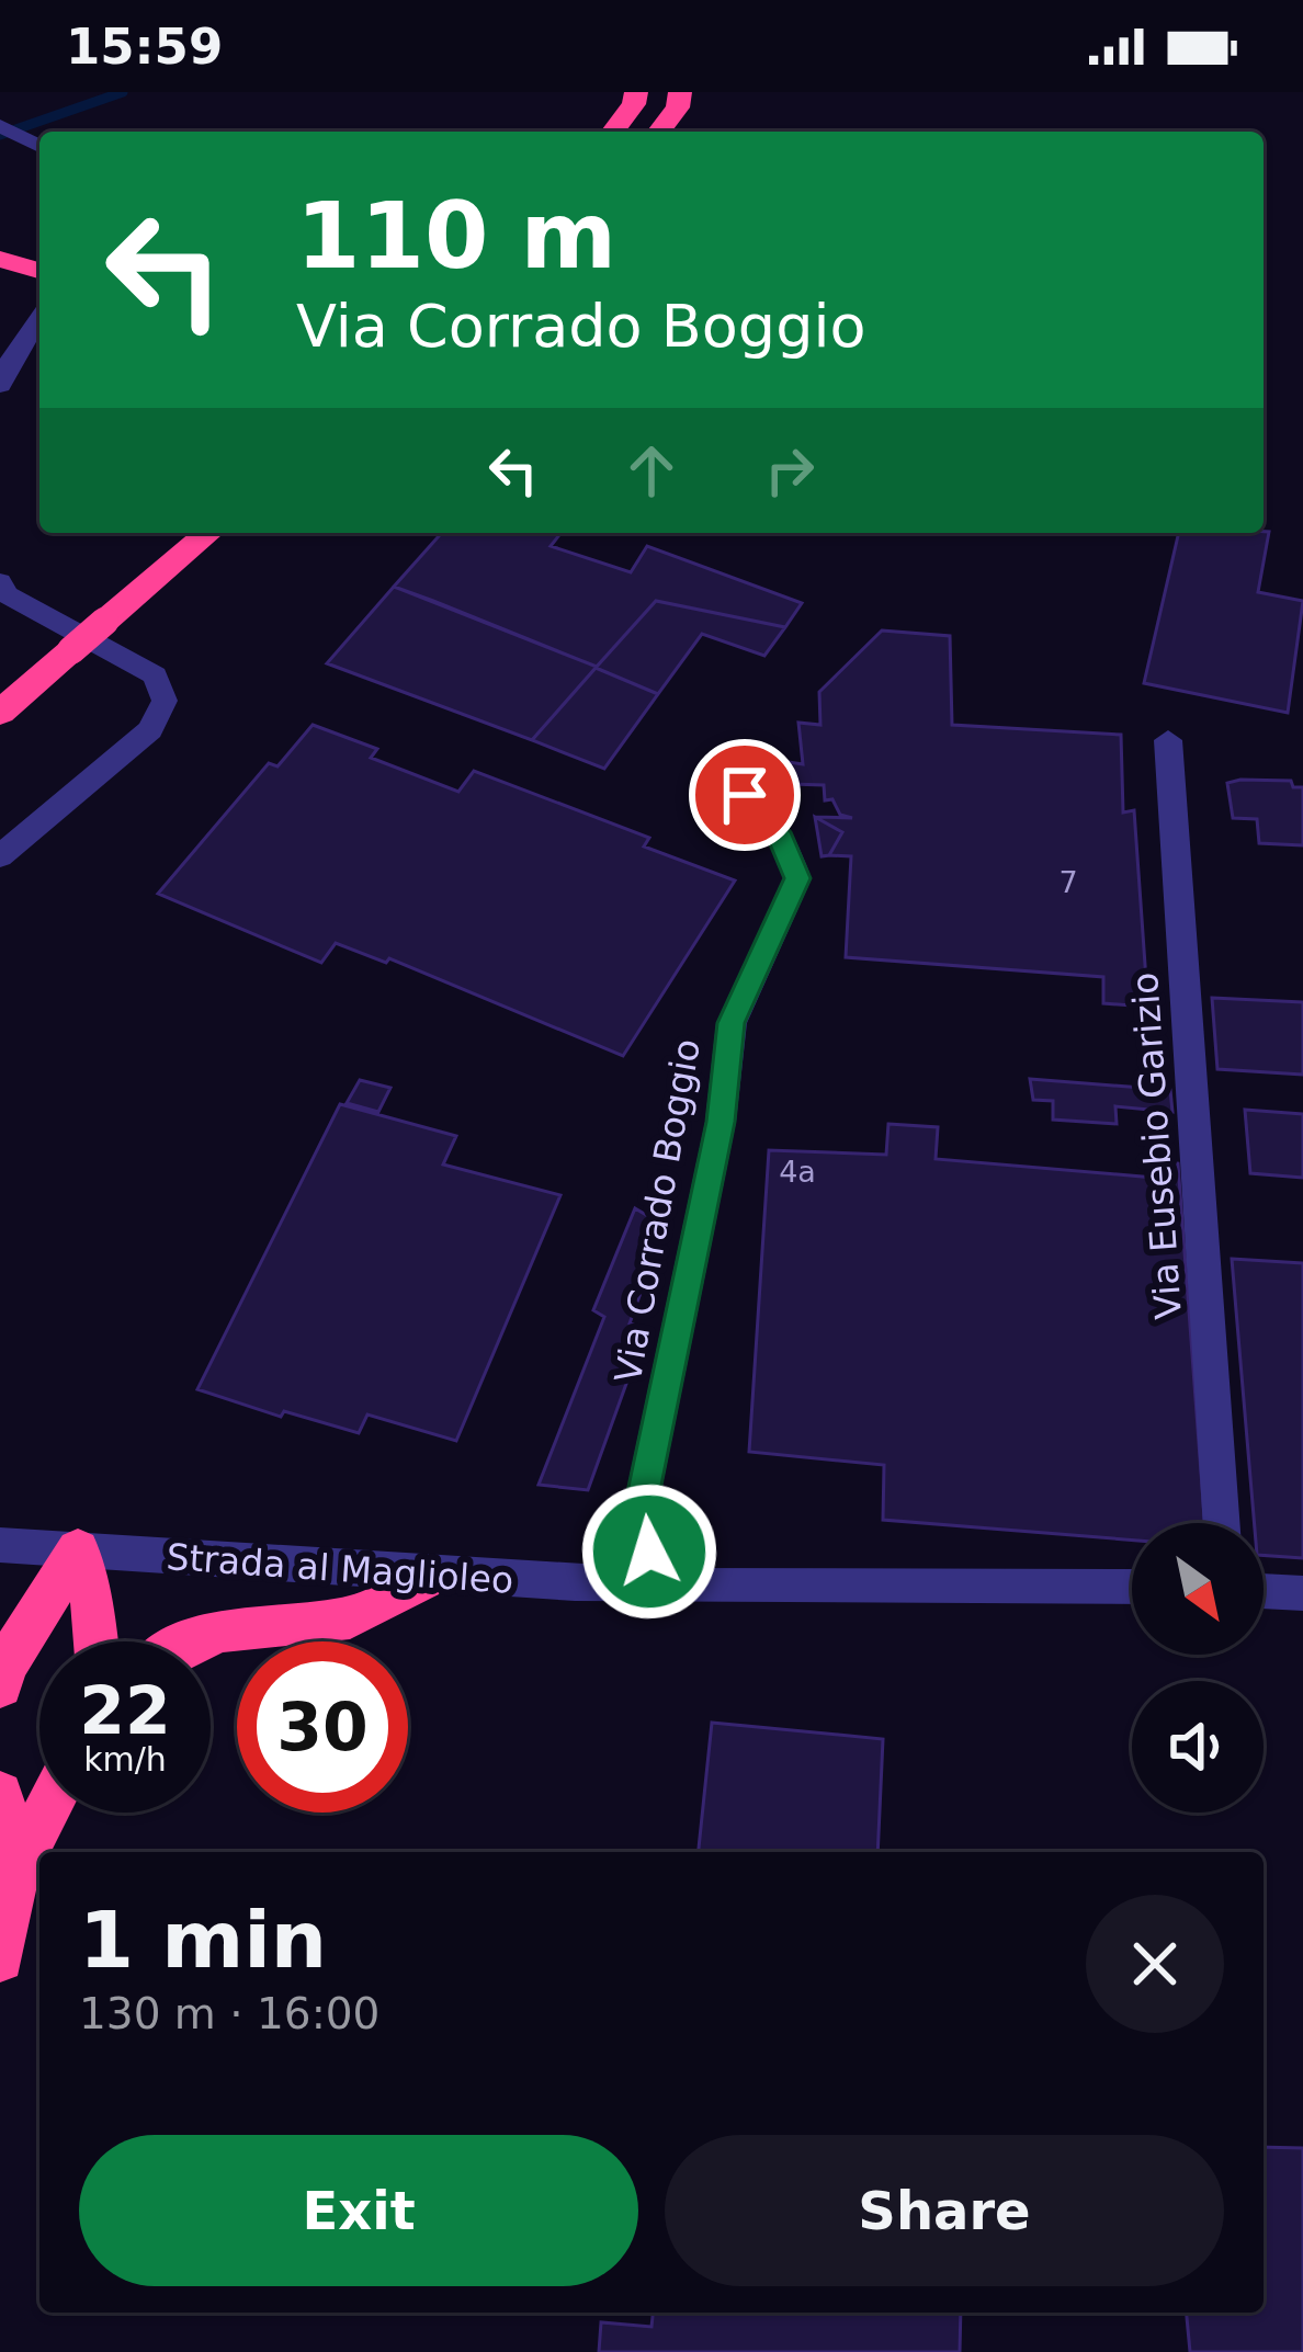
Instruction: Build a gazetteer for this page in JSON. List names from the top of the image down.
{
  "streets": {
    "street": ["Via Eusebio Garizio", "Via Corrado Boggio", "Strada al Maglioleo"]
  },
  "crossings": [
    ["Via Corrado Boggio", "Strada al Maglioleo"]
  ],
  "house_numbers": ["7", "4a"],
  "north": "bottom right",
  "page": {
    "status": "15:59",
    "turn": ["110 m", "Via Corrado Boggio"],
    "speed": "22 km/h",
    "limit": "30",
    "heading": ["1 min", "130 m · 16:00"],
    "buttons": ["Exit", "Share"]
  }
}
